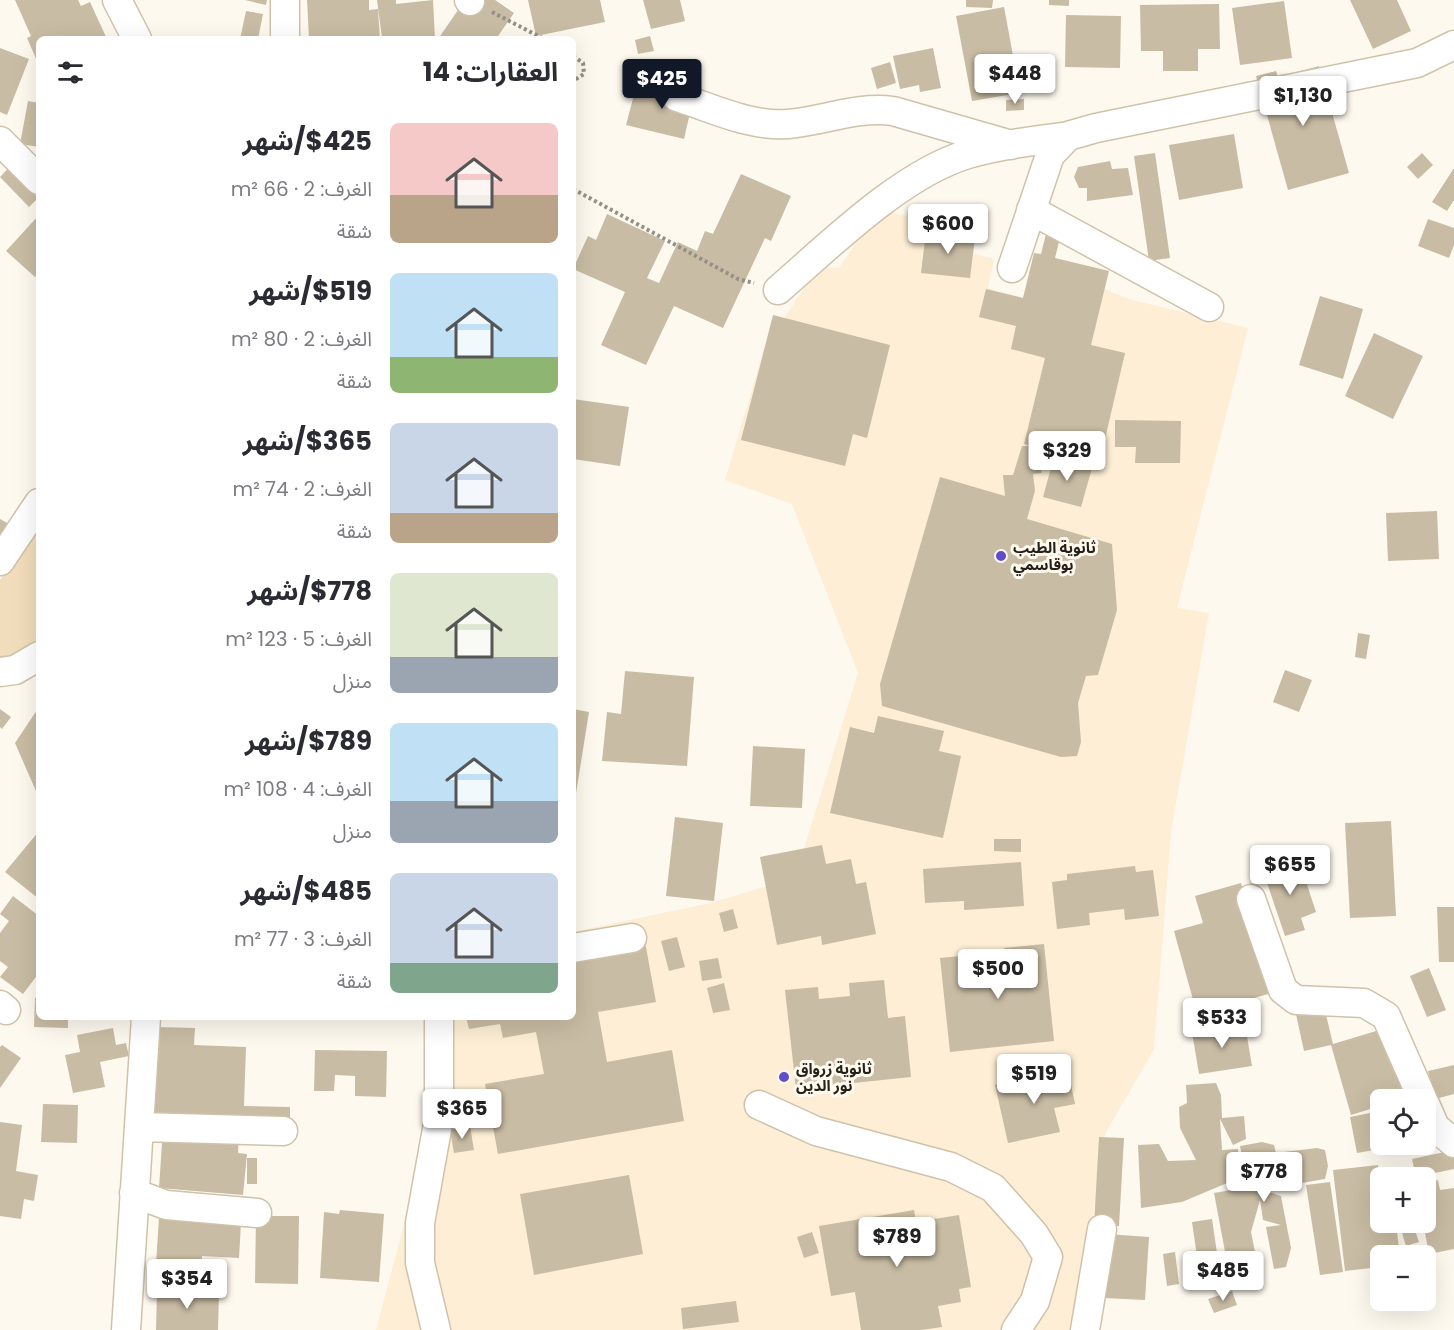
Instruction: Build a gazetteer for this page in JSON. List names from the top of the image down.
{
  "places": ["ثانوية الطيب بوقاسمي", "ثانوية زرواق نور الدين"],
  "page": {
    "heading": "العقارات: 14",
    "price": [
      "$448",
      "$425",
      "$1,130",
      "$600",
      "$329",
      "$655",
      "$500",
      "$533",
      "$519",
      "$365",
      "$778",
      "$789",
      "$485",
      "$354"
    ],
    "list": [
      {
        "name": "$425/شهر",
        "note": "الغرف: 2 · 66 m² · شقة"
      },
      {
        "name": "$519/شهر",
        "note": "الغرف: 2 · 80 m² · شقة"
      },
      {
        "name": "$365/شهر",
        "note": "الغرف: 2 · 74 m² · شقة"
      },
      {
        "name": "$778/شهر",
        "note": "الغرف: 5 · 123 m² · منزل"
      },
      {
        "name": "$789/شهر",
        "note": "الغرف: 4 · 108 m² · منزل"
      },
      {
        "name": "$485/شهر",
        "note": "الغرف: 3 · 77 m² · شقة"
      }
    ],
    "map_buttons": ["+", "−"]
  }
}
